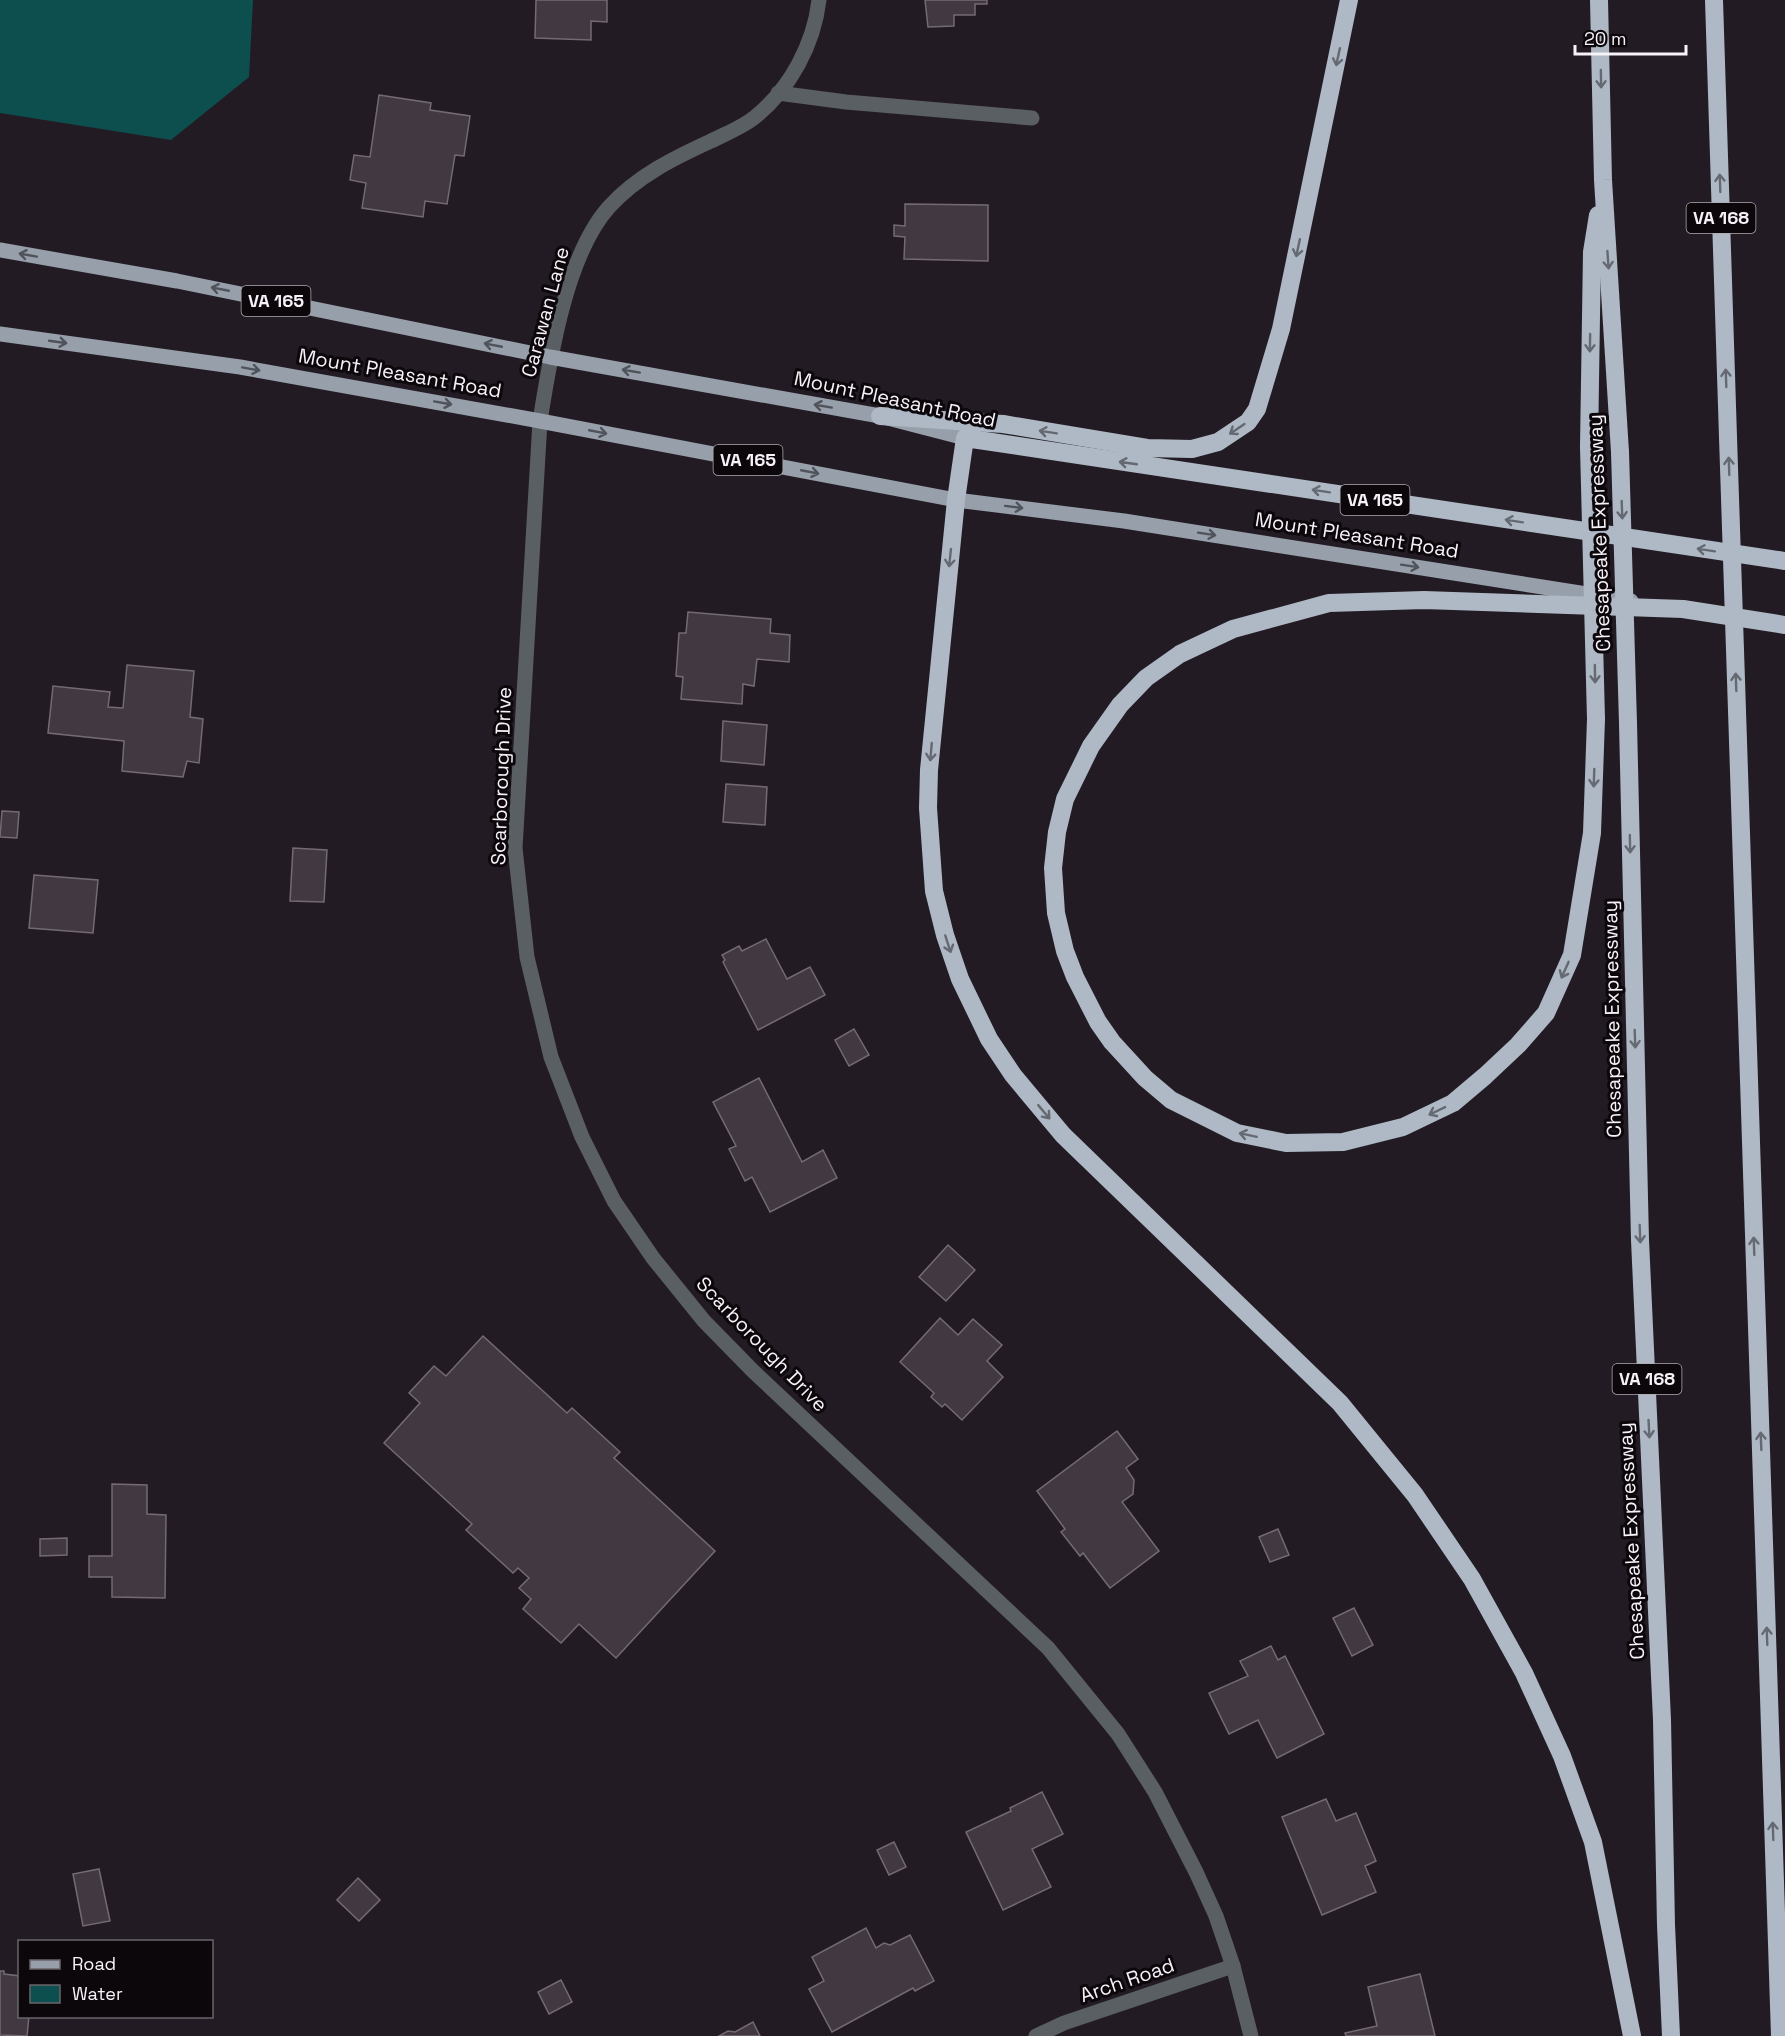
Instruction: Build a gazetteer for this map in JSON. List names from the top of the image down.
{
  "streets": {
    "highway": [
      "VA 168",
      "VA 165",
      "Mount Pleasant Road",
      "Chesapeake Expressway"
    ],
    "street": ["Carawan Lane", "Scarborough Drive", "Arch Road"]
  },
  "crossings": [
    ["Carawan Lane", "Mount Pleasant Road"],
    ["Carawan Lane", "Scarborough Drive"],
    ["Mount Pleasant Road", "Scarborough Drive"],
    ["Scarborough Drive", "Arch Road"]
  ],
  "legend": ["Road", "Water"],
  "scale_bar": "20 m"
}
